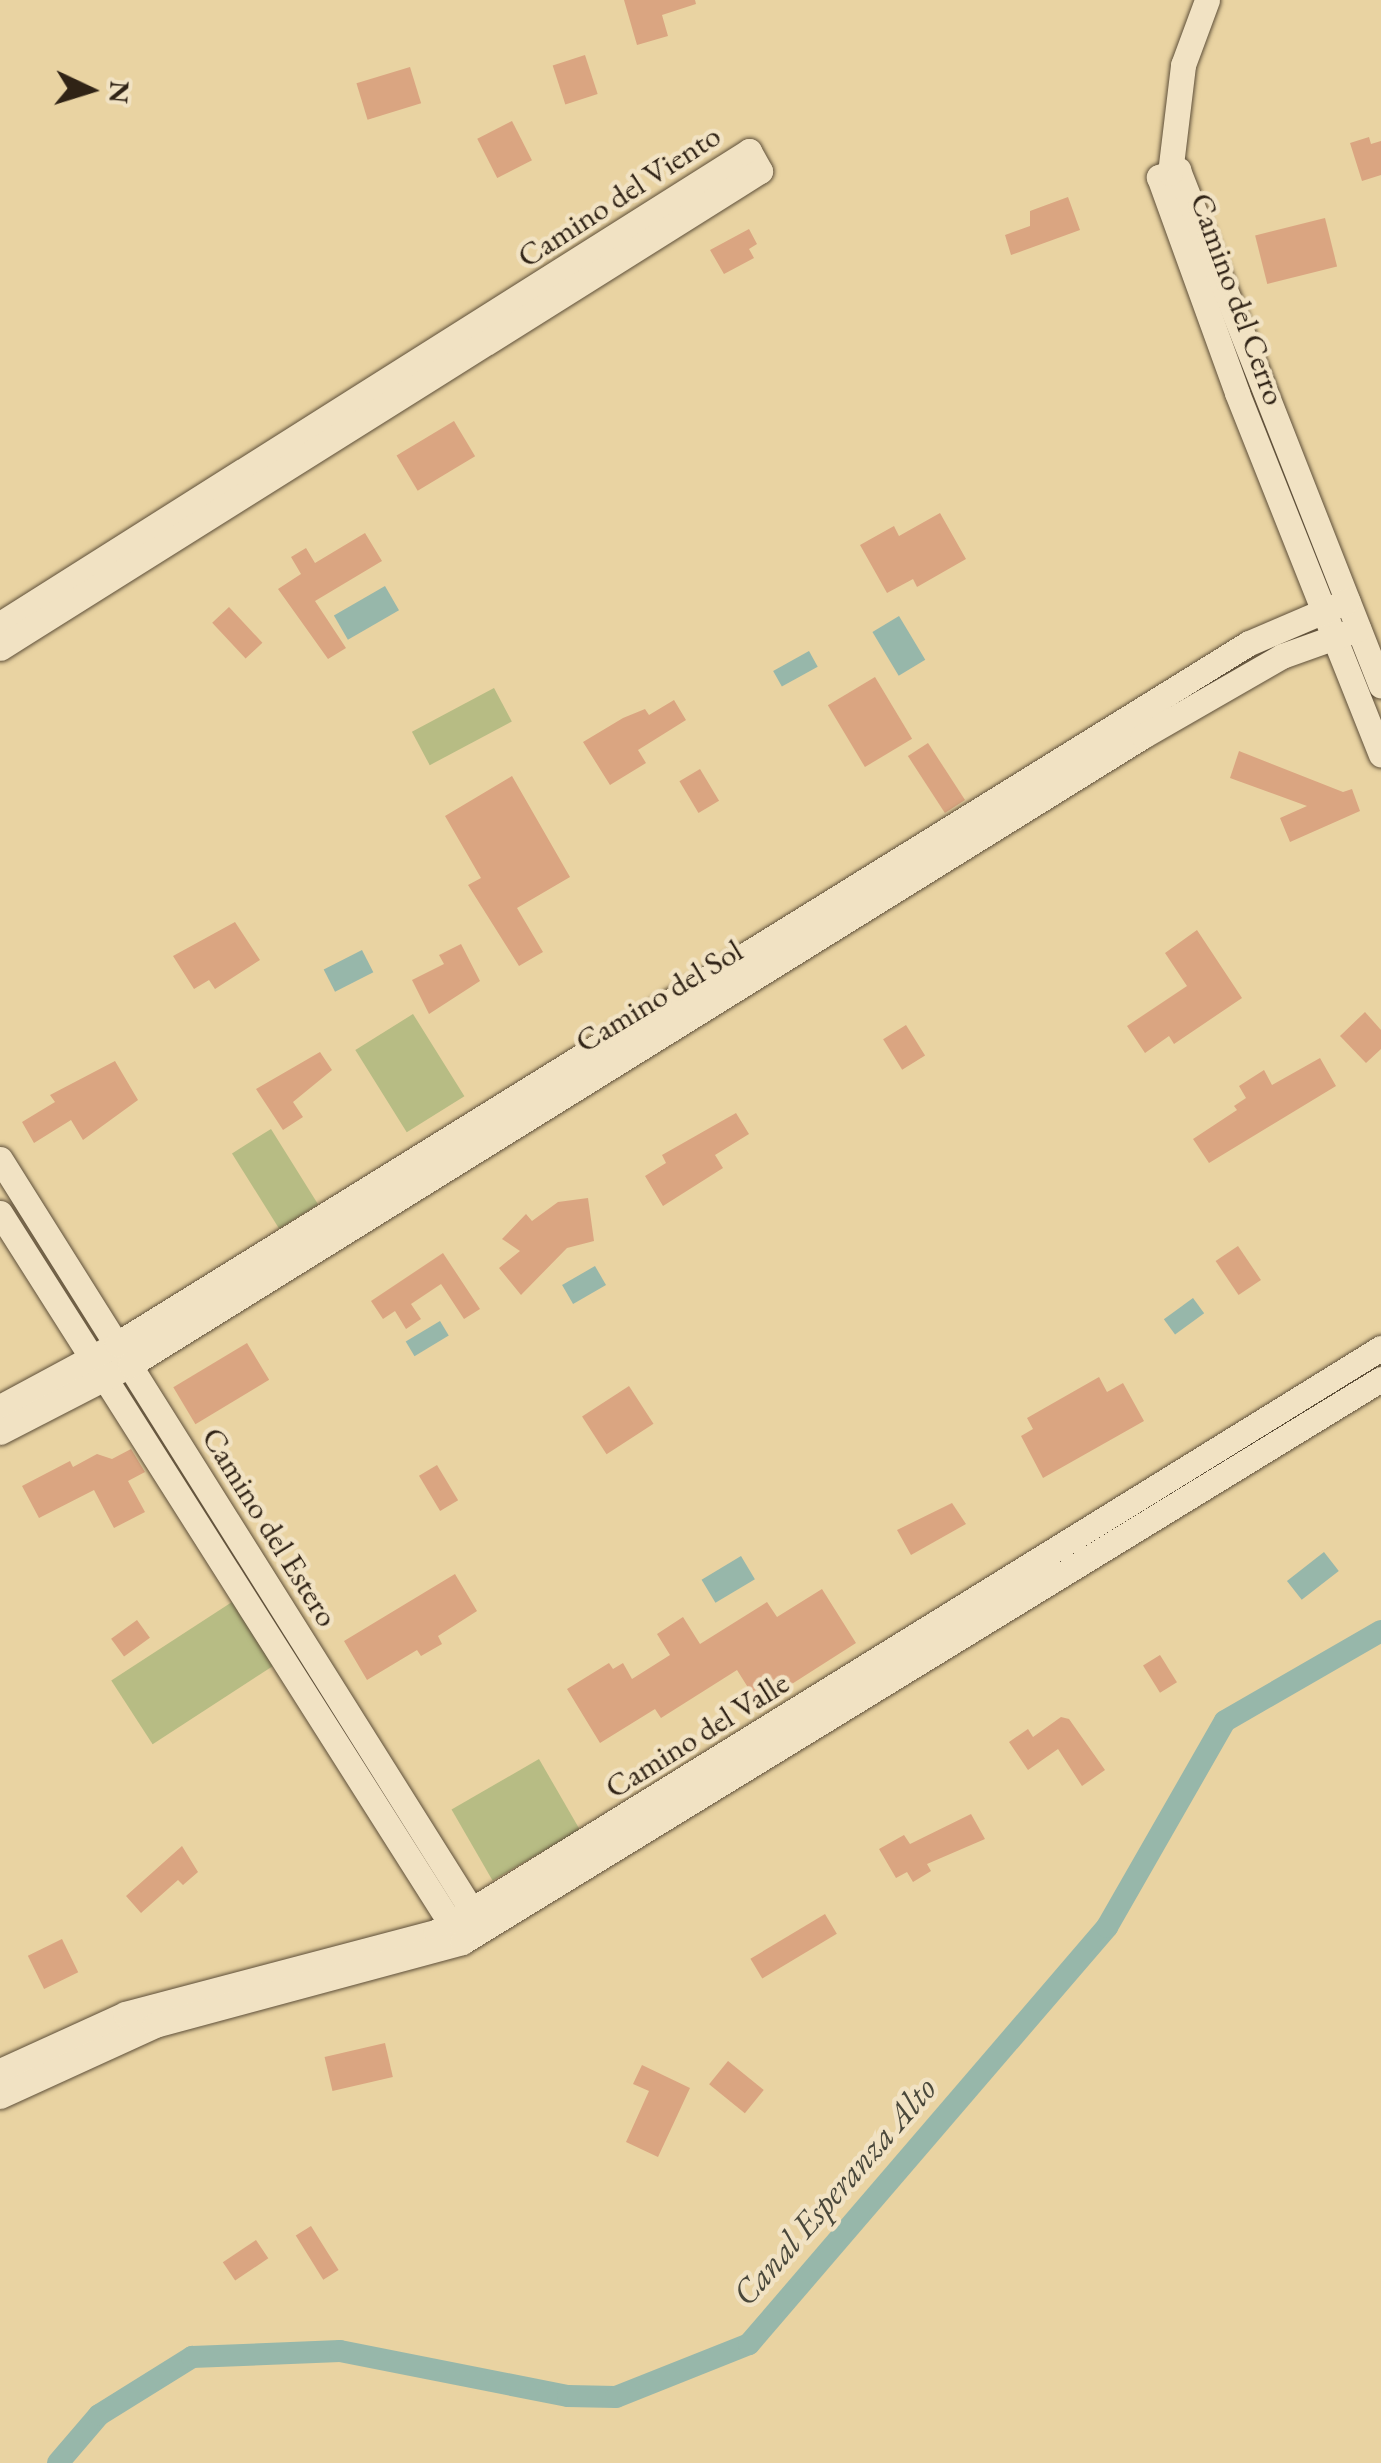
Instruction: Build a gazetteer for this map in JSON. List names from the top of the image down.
{
  "streets": {
    "street": [
      "Camino del Viento",
      "Camino del Cerro",
      "Camino del Sol",
      "Camino del Estero",
      "Camino del Valle"
    ]
  },
  "crossings": [
    ["Camino del Cerro", "Camino del Sol"],
    ["Camino del Sol", "Camino del Estero"],
    ["Camino del Estero", "Camino del Valle"]
  ],
  "water": ["Canal Esperanza Alto"],
  "north": "right"
}
